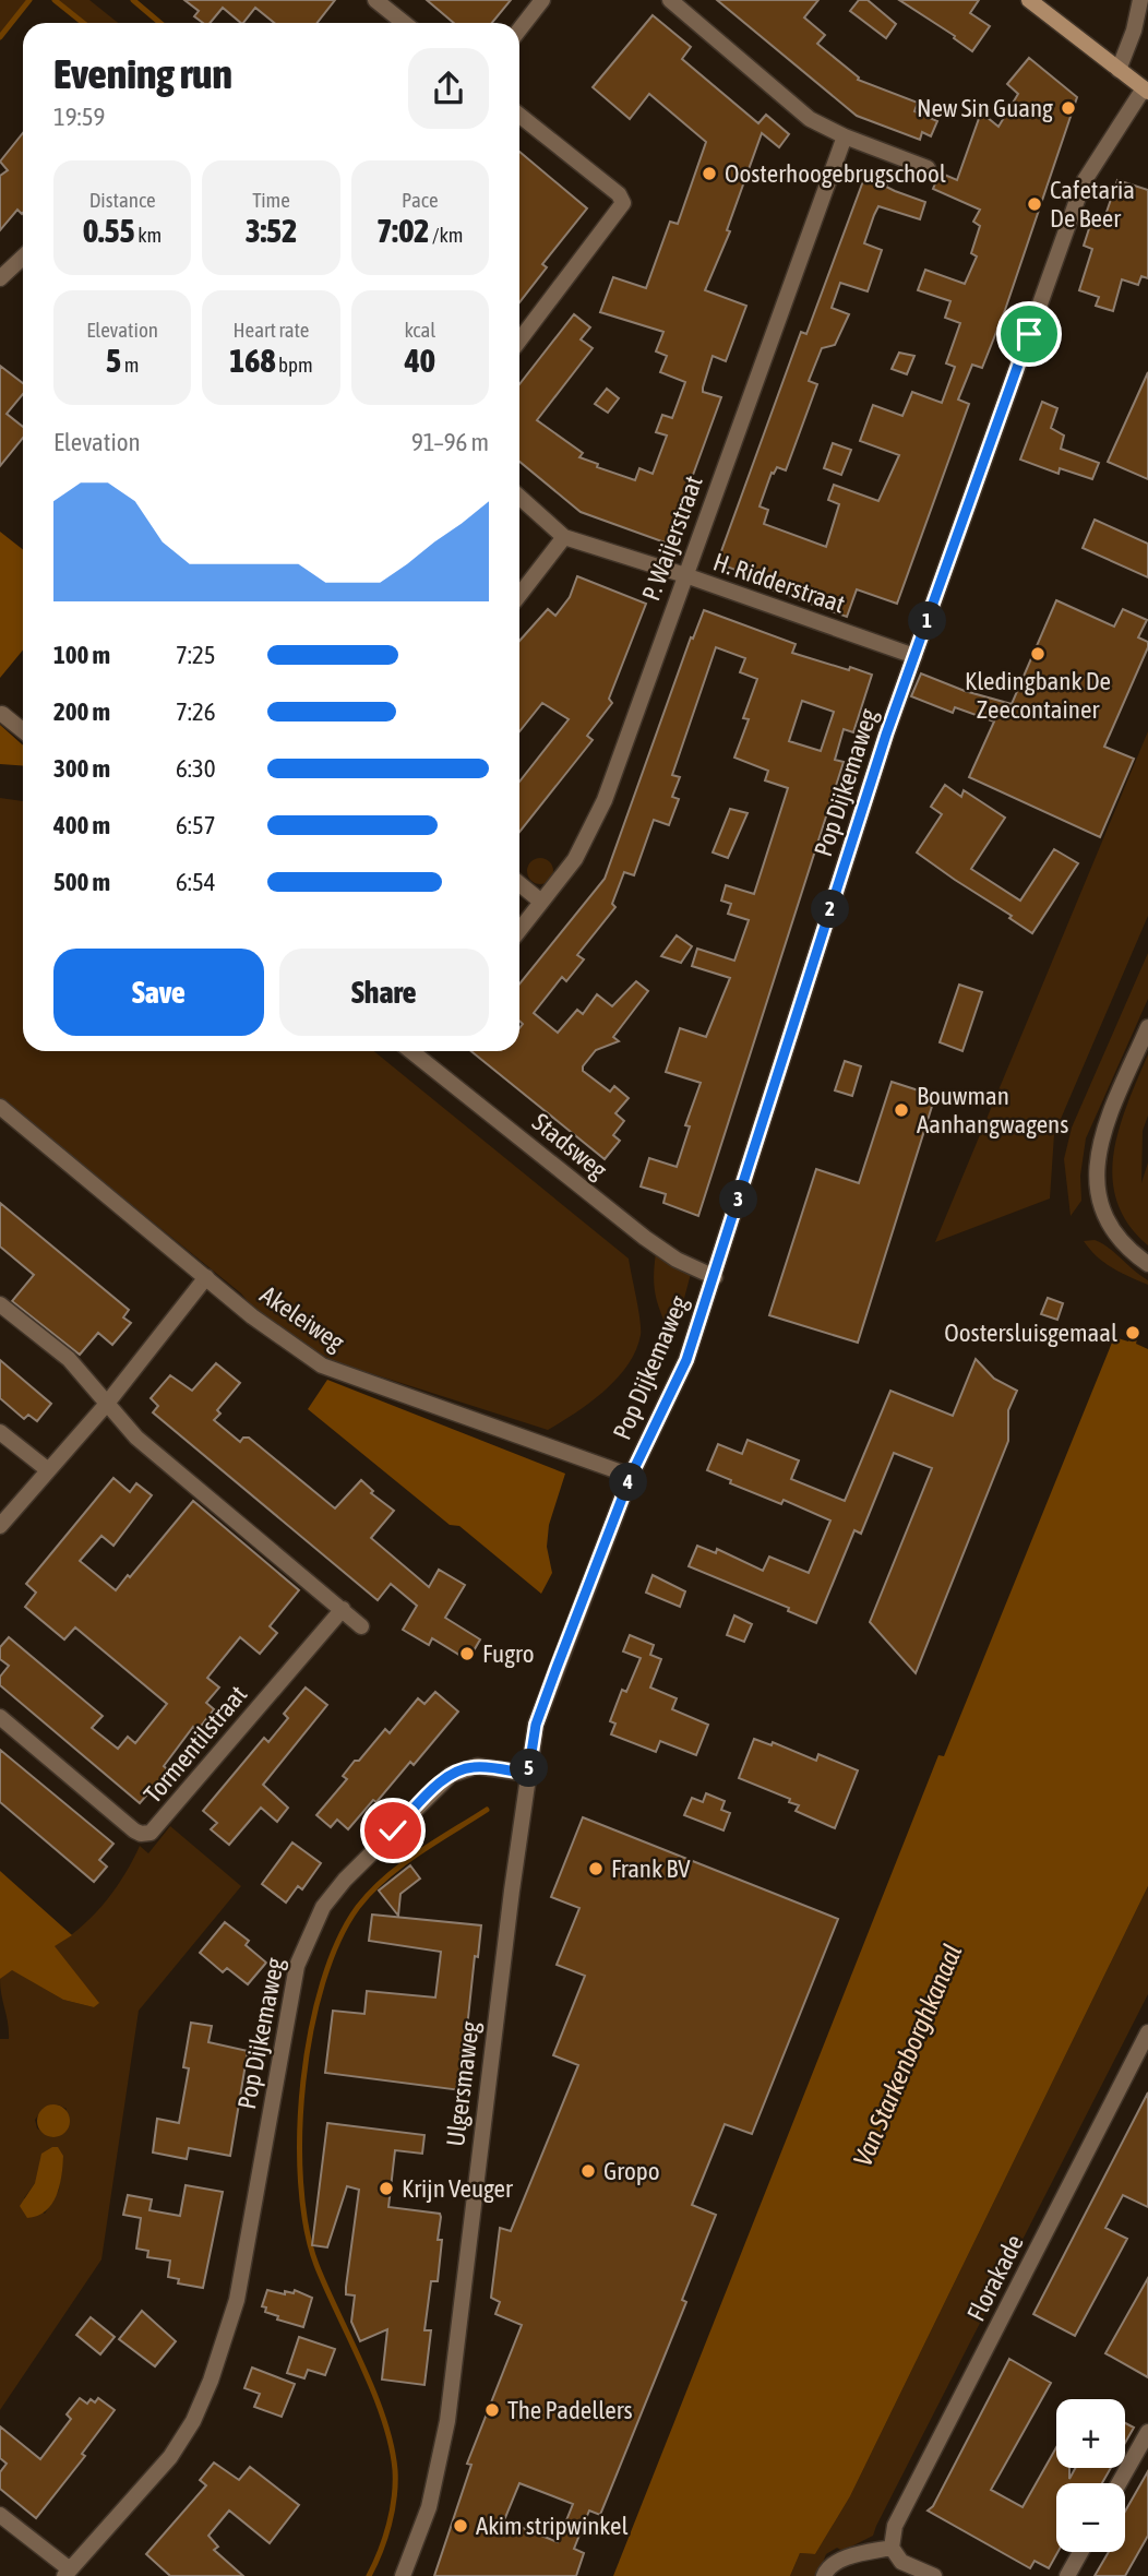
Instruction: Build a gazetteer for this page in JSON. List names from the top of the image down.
{
  "streets": {
    "street": [
      "P. Waijerstraat",
      "H. Ridderstraat",
      "Pop Dijkemaweg",
      "Stadsweg",
      "Akeleiweg",
      "Tormentilstraat",
      "Ulgersmaweg",
      "Florakade"
    ]
  },
  "crossings": [
    ["P. Waijerstraat", "H. Ridderstraat"],
    ["H. Ridderstraat", "Pop Dijkemaweg"],
    ["Pop Dijkemaweg", "Stadsweg"],
    ["Pop Dijkemaweg", "Akeleiweg"],
    ["Pop Dijkemaweg", "Ulgersmaweg"]
  ],
  "water": ["Van Starkenborghkanaal"],
  "places": [
    "New Sin Guang",
    "Oosterhoogebrugschool",
    "Cafetaria De Beer",
    "Kledingbank De Zeecontainer",
    "Bouwman Aanhangwagens",
    "Oostersluisgemaal",
    "Fugro",
    "Frank BV",
    "Gropo",
    "Krijn Veuger",
    "The Padellers",
    "Akim stripwinkel"
  ],
  "page": {
    "heading": ["Evening run", "19:59"],
    "stats": [
      ["Distance", "0.55 km"],
      ["Time", "3:52"],
      ["Pace", "7:02 /km"],
      ["Elevation", "5 m"],
      ["Heart rate", "168 bpm"],
      ["kcal", "40"]
    ],
    "chart": ["Elevation", "91–96 m"],
    "pins": [
      "1",
      "2",
      "3",
      "4",
      "5"
    ],
    "list": [
      {
        "name": "100 m",
        "note": "7:25"
      },
      {
        "name": "200 m",
        "note": "7:26"
      },
      {
        "name": "300 m",
        "note": "6:30"
      },
      {
        "name": "400 m",
        "note": "6:57"
      },
      {
        "name": "500 m",
        "note": "6:54"
      }
    ],
    "buttons": ["Save", "Share"],
    "map_buttons": ["+", "−"]
  }
}
